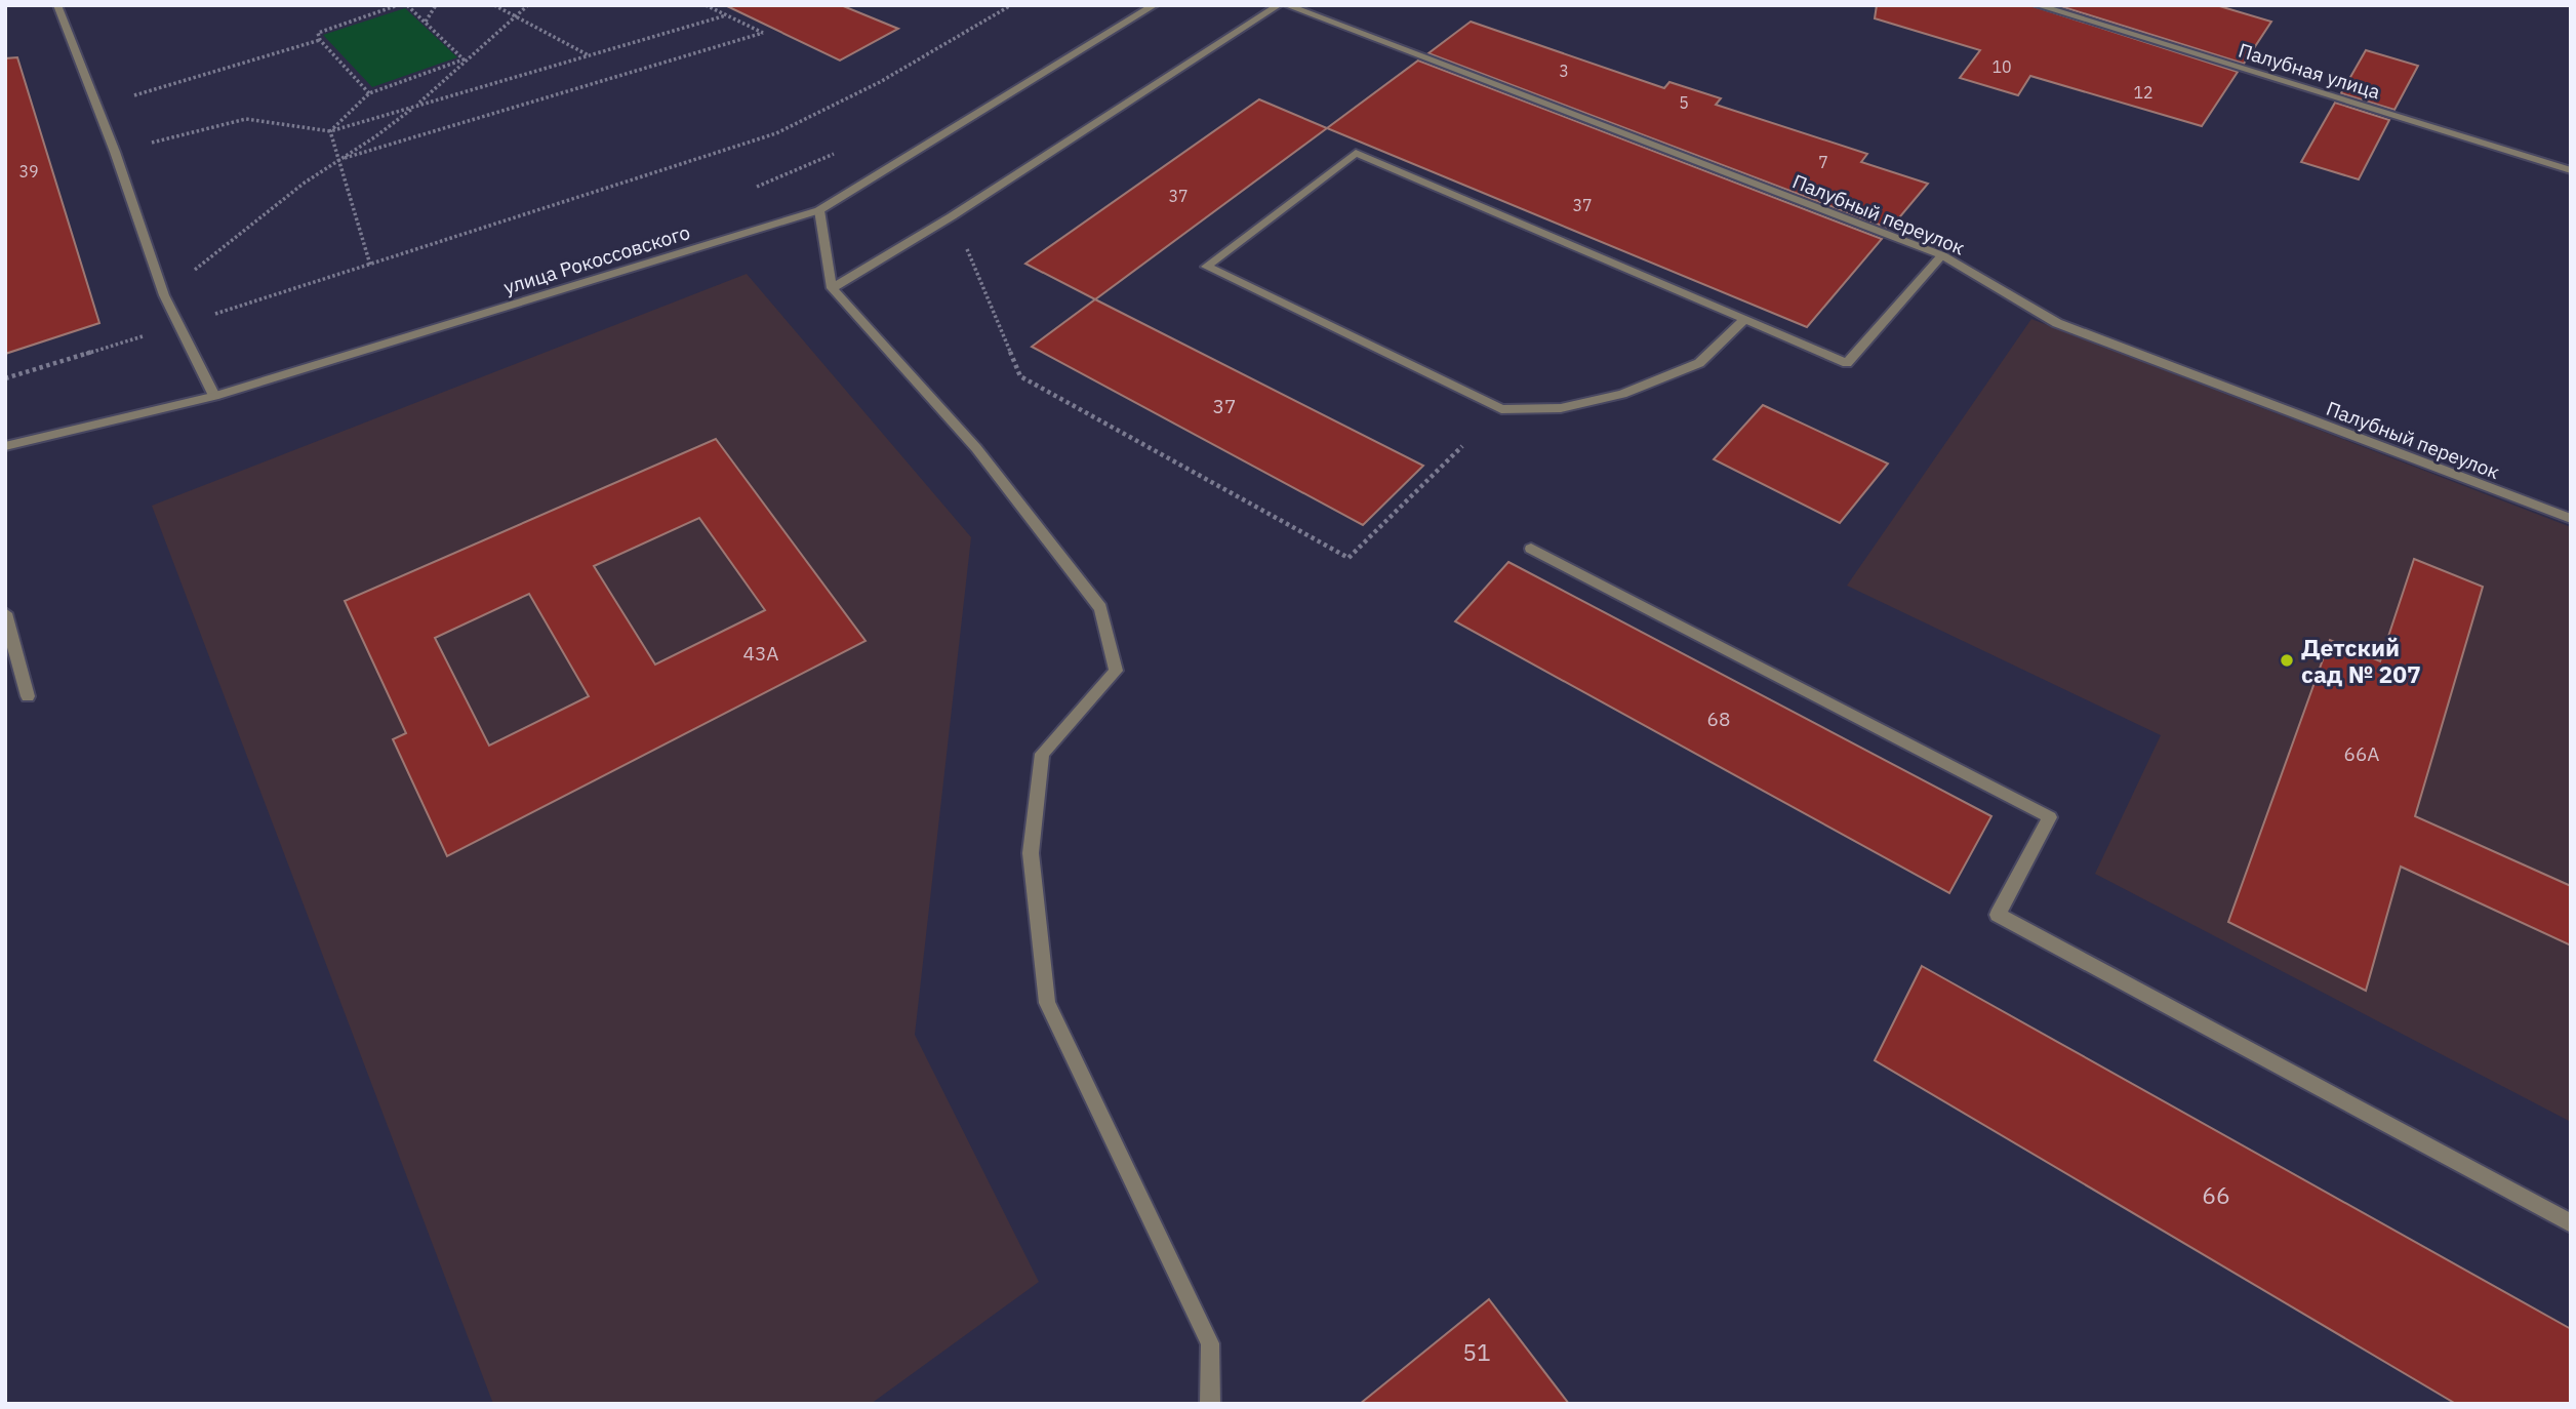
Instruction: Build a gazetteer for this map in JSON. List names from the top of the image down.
{
  "streets": {
    "street": ["Палубная улица", "Палубный переулок", "улица Рокоссовского"]
  },
  "places": ["Детский сад № 207"],
  "house_numbers": [
    "10",
    "3",
    "12",
    "5",
    "7",
    "39",
    "37",
    "37",
    "37",
    "43А",
    "68",
    "66А",
    "66",
    "51"
  ]
}
